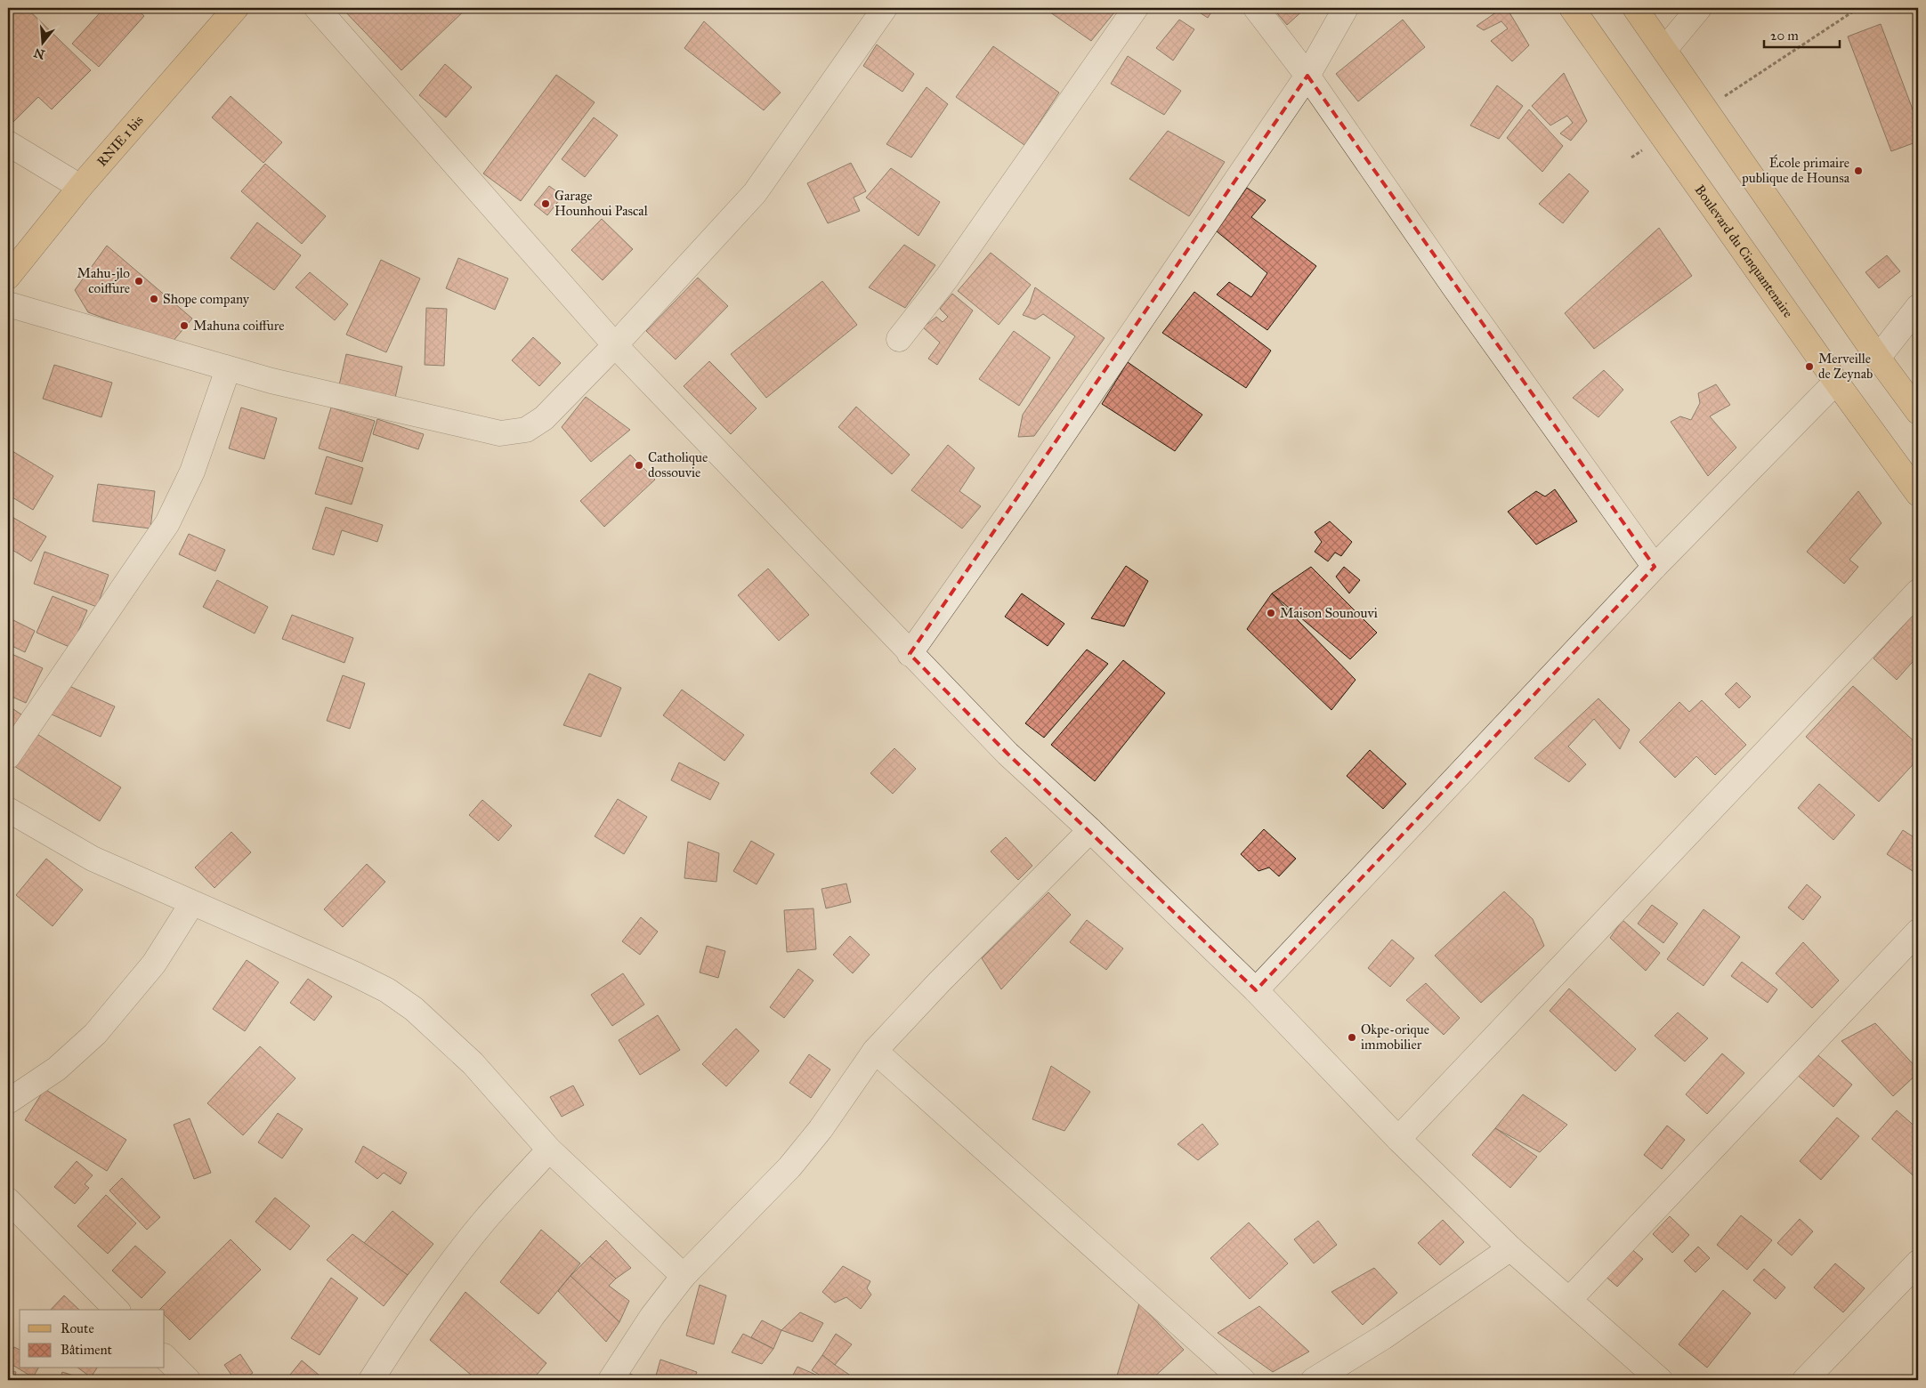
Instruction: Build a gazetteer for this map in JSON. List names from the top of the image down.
{
  "streets": {
    "main road": ["RNIE 1 bis", "Boulevard du Cinquantenaire"]
  },
  "places": [
    "École primaire publique de Hounsa",
    "Garage Hounhoui Pascal",
    "Mahu-jlo coiffure",
    "Shope company",
    "Mahuna coiffure",
    "Merveille de Zeynab",
    "Catholique dossouvie",
    "Maison Sounouvi",
    "Okpe-orique immobilier"
  ],
  "legend": ["Route", "Bâtiment"],
  "scale_bar": "20 m",
  "north": "bottom"
}
